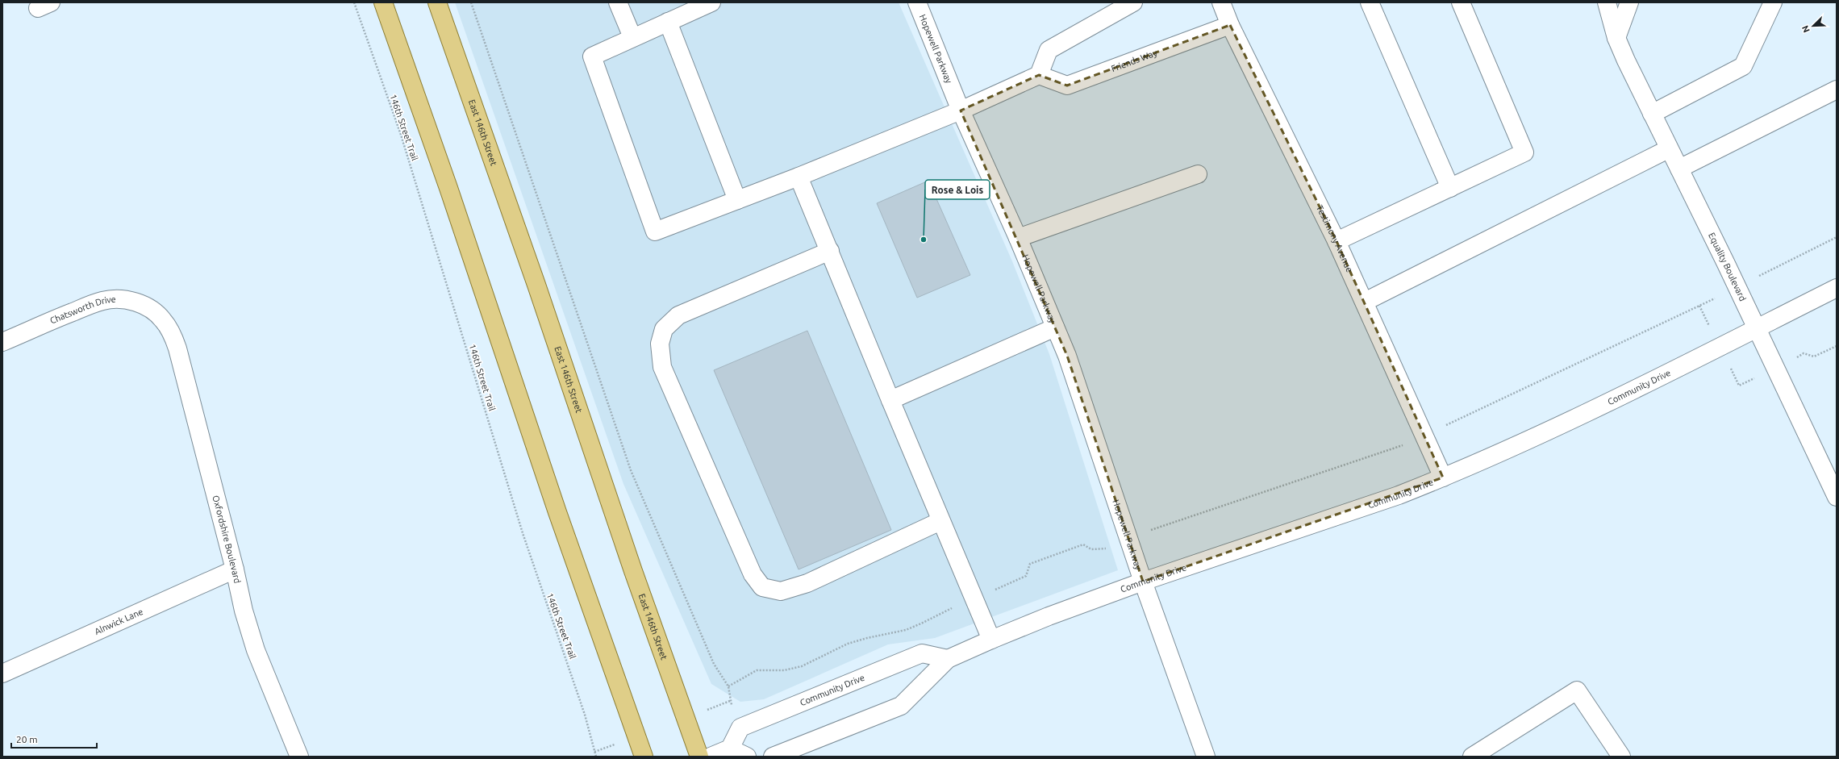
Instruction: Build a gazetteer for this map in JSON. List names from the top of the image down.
{
  "streets": {
    "main road": ["East 146th Street"],
    "street": [
      "Hopewell Parkway",
      "Friends Way",
      "Testimony Avenue",
      "Equality Boulevard",
      "Chatsworth Drive",
      "Community Drive",
      "Oxfordshire Boulevard",
      "Alnwick Lane"
    ],
    "path": ["146th Street Trail"]
  },
  "crossings": [
    ["Hopewell Parkway", "Community Drive"],
    ["Friends Way", "Testimony Avenue"],
    ["Testimony Avenue", "Community Drive"],
    ["Equality Boulevard", "Community Drive"],
    ["Chatsworth Drive", "Oxfordshire Boulevard"],
    ["Oxfordshire Boulevard", "Alnwick Lane"]
  ],
  "places": ["Rose & Lois"],
  "scale_bar": "20 m",
  "north": "bottom left"
}
